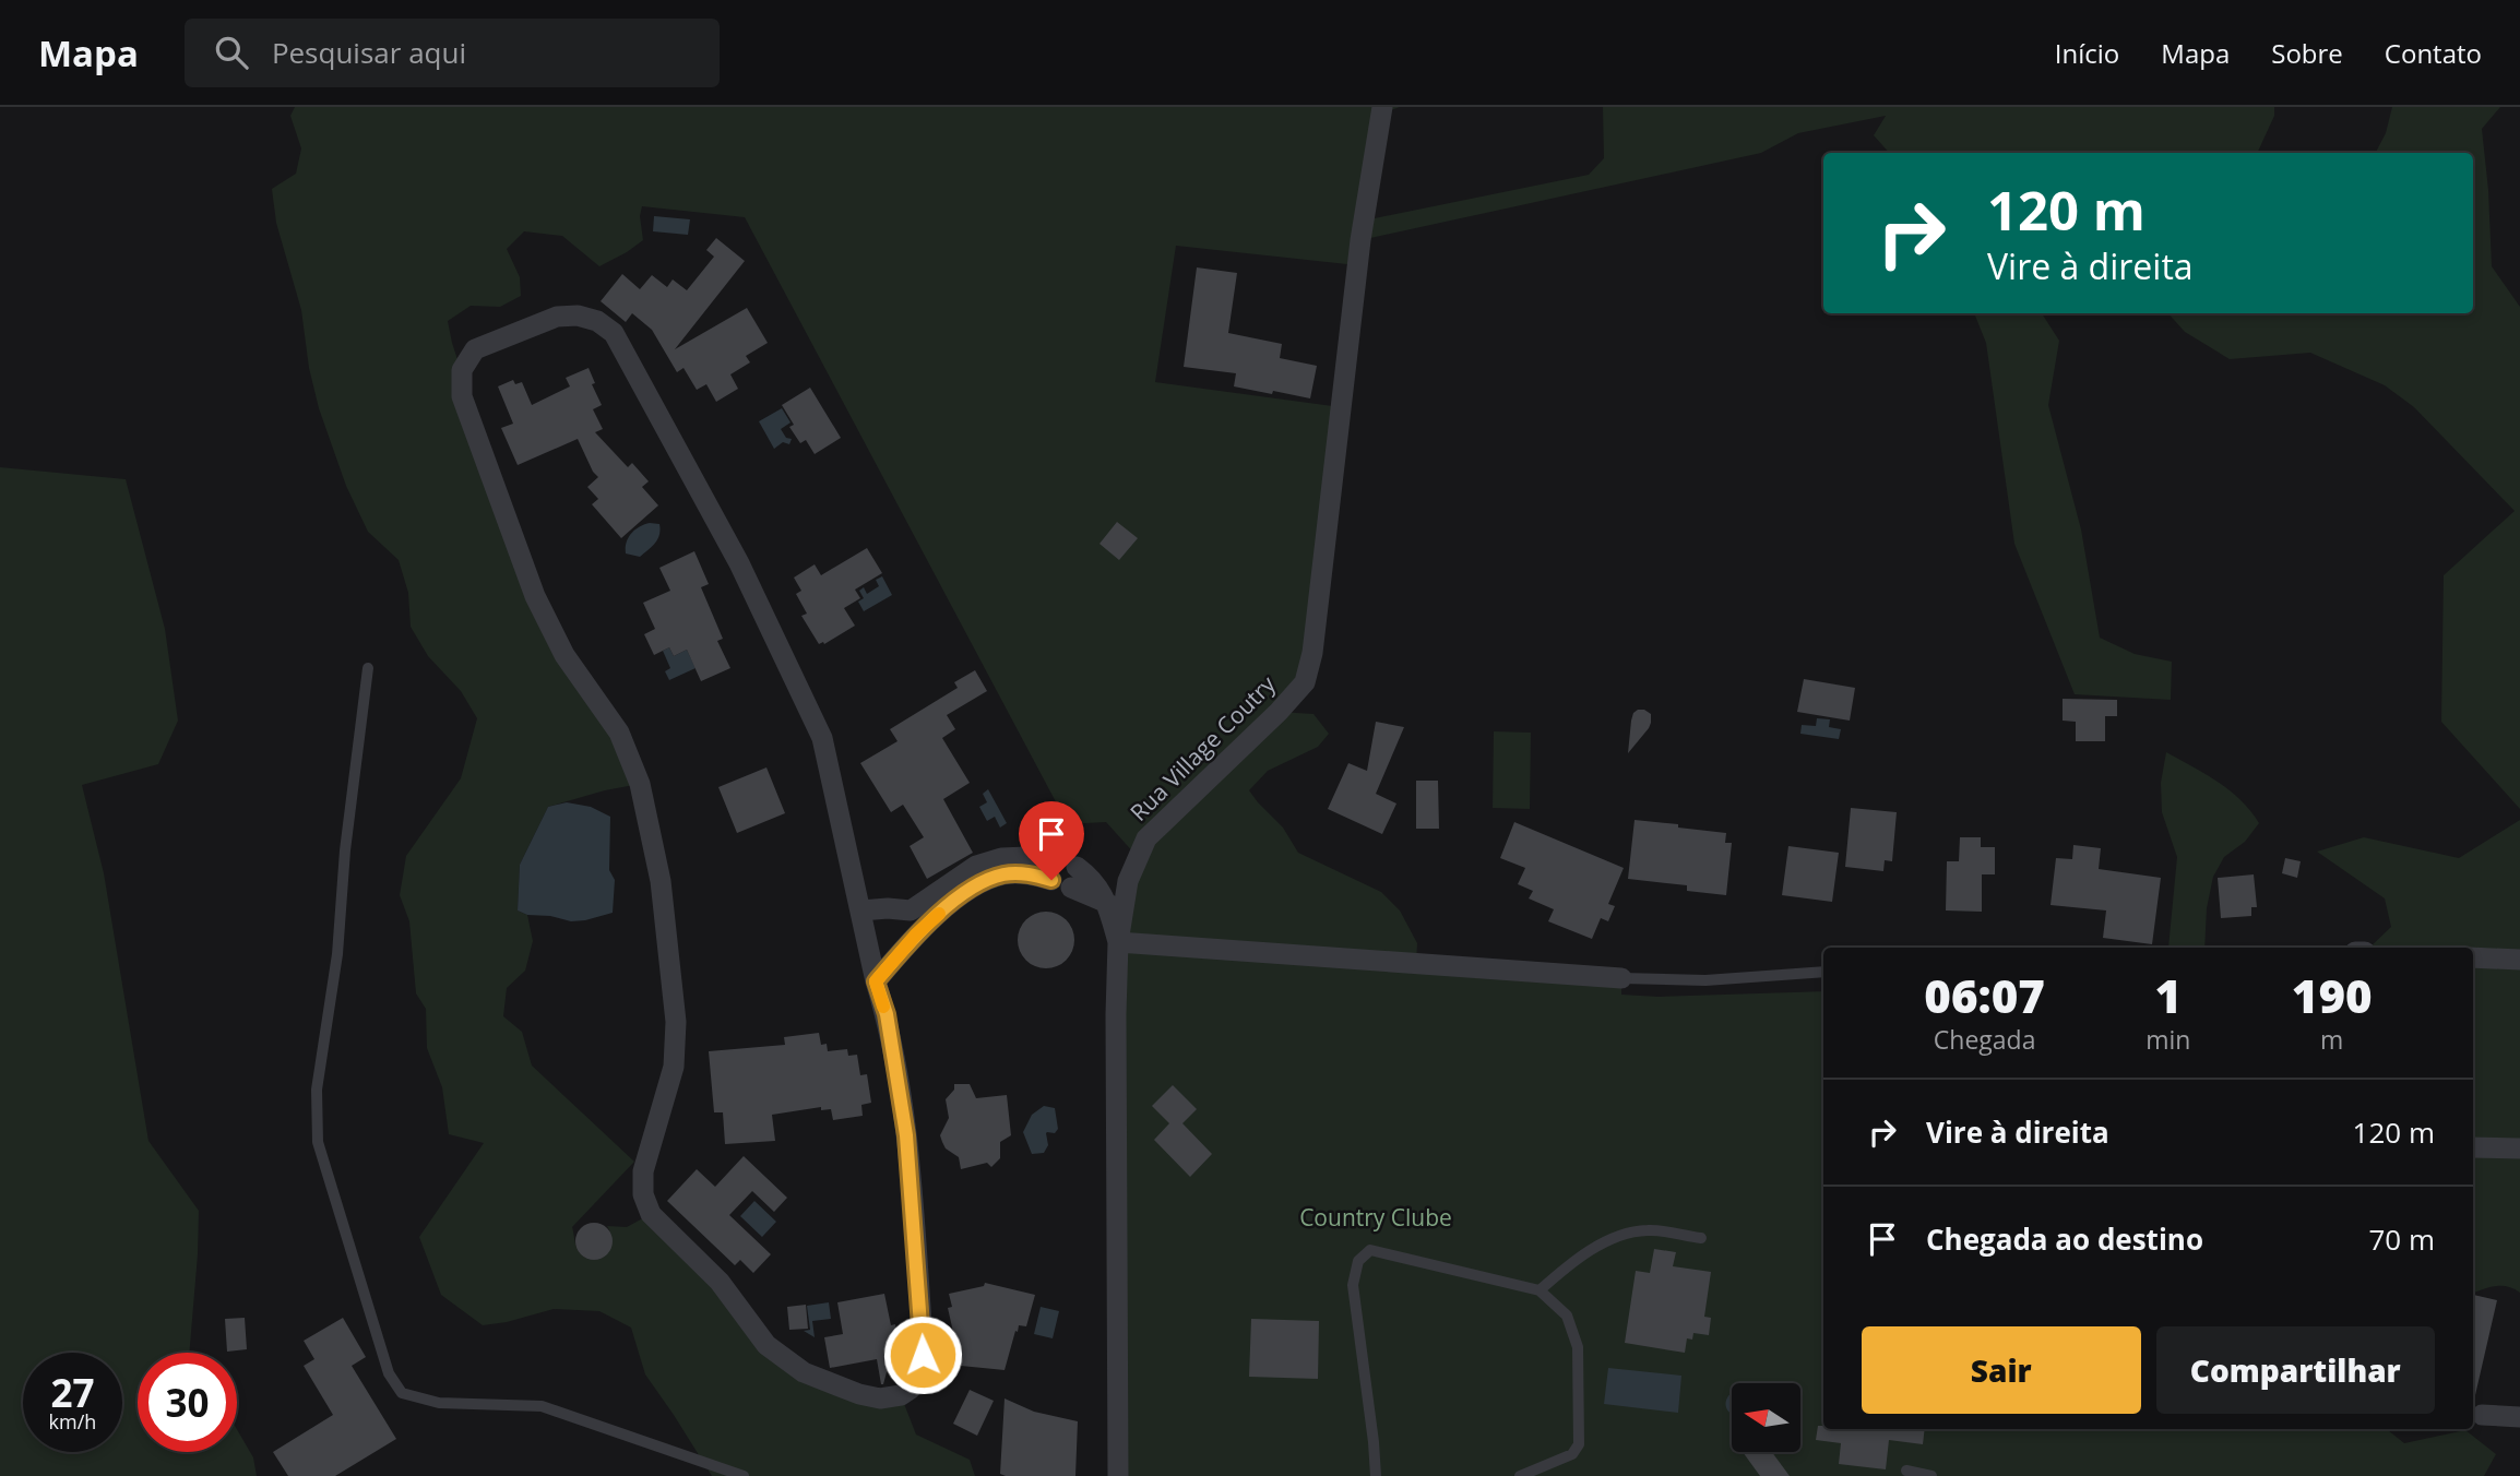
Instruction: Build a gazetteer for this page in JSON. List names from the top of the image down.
{
  "streets": {
    "street": ["Rua Village Coutry"]
  },
  "parks": ["Country Clube"],
  "north": "left",
  "page": {
    "header": "Mapa",
    "search": "Pesquisar aqui",
    "nav": [
      "Início",
      "Mapa",
      "Sobre",
      "Contato"
    ],
    "turn": ["120 m", "Vire à direita"],
    "eta": [
      "06:07",
      "Chegada",
      "1",
      "min",
      "190",
      "m"
    ],
    "list": [
      {
        "name": "Vire à direita",
        "value": "120 m"
      },
      {
        "name": "Chegada ao destino",
        "value": "70 m"
      }
    ],
    "buttons": ["Sair", "Compartilhar"],
    "speed": "27 km/h",
    "limit": "30"
  }
}
